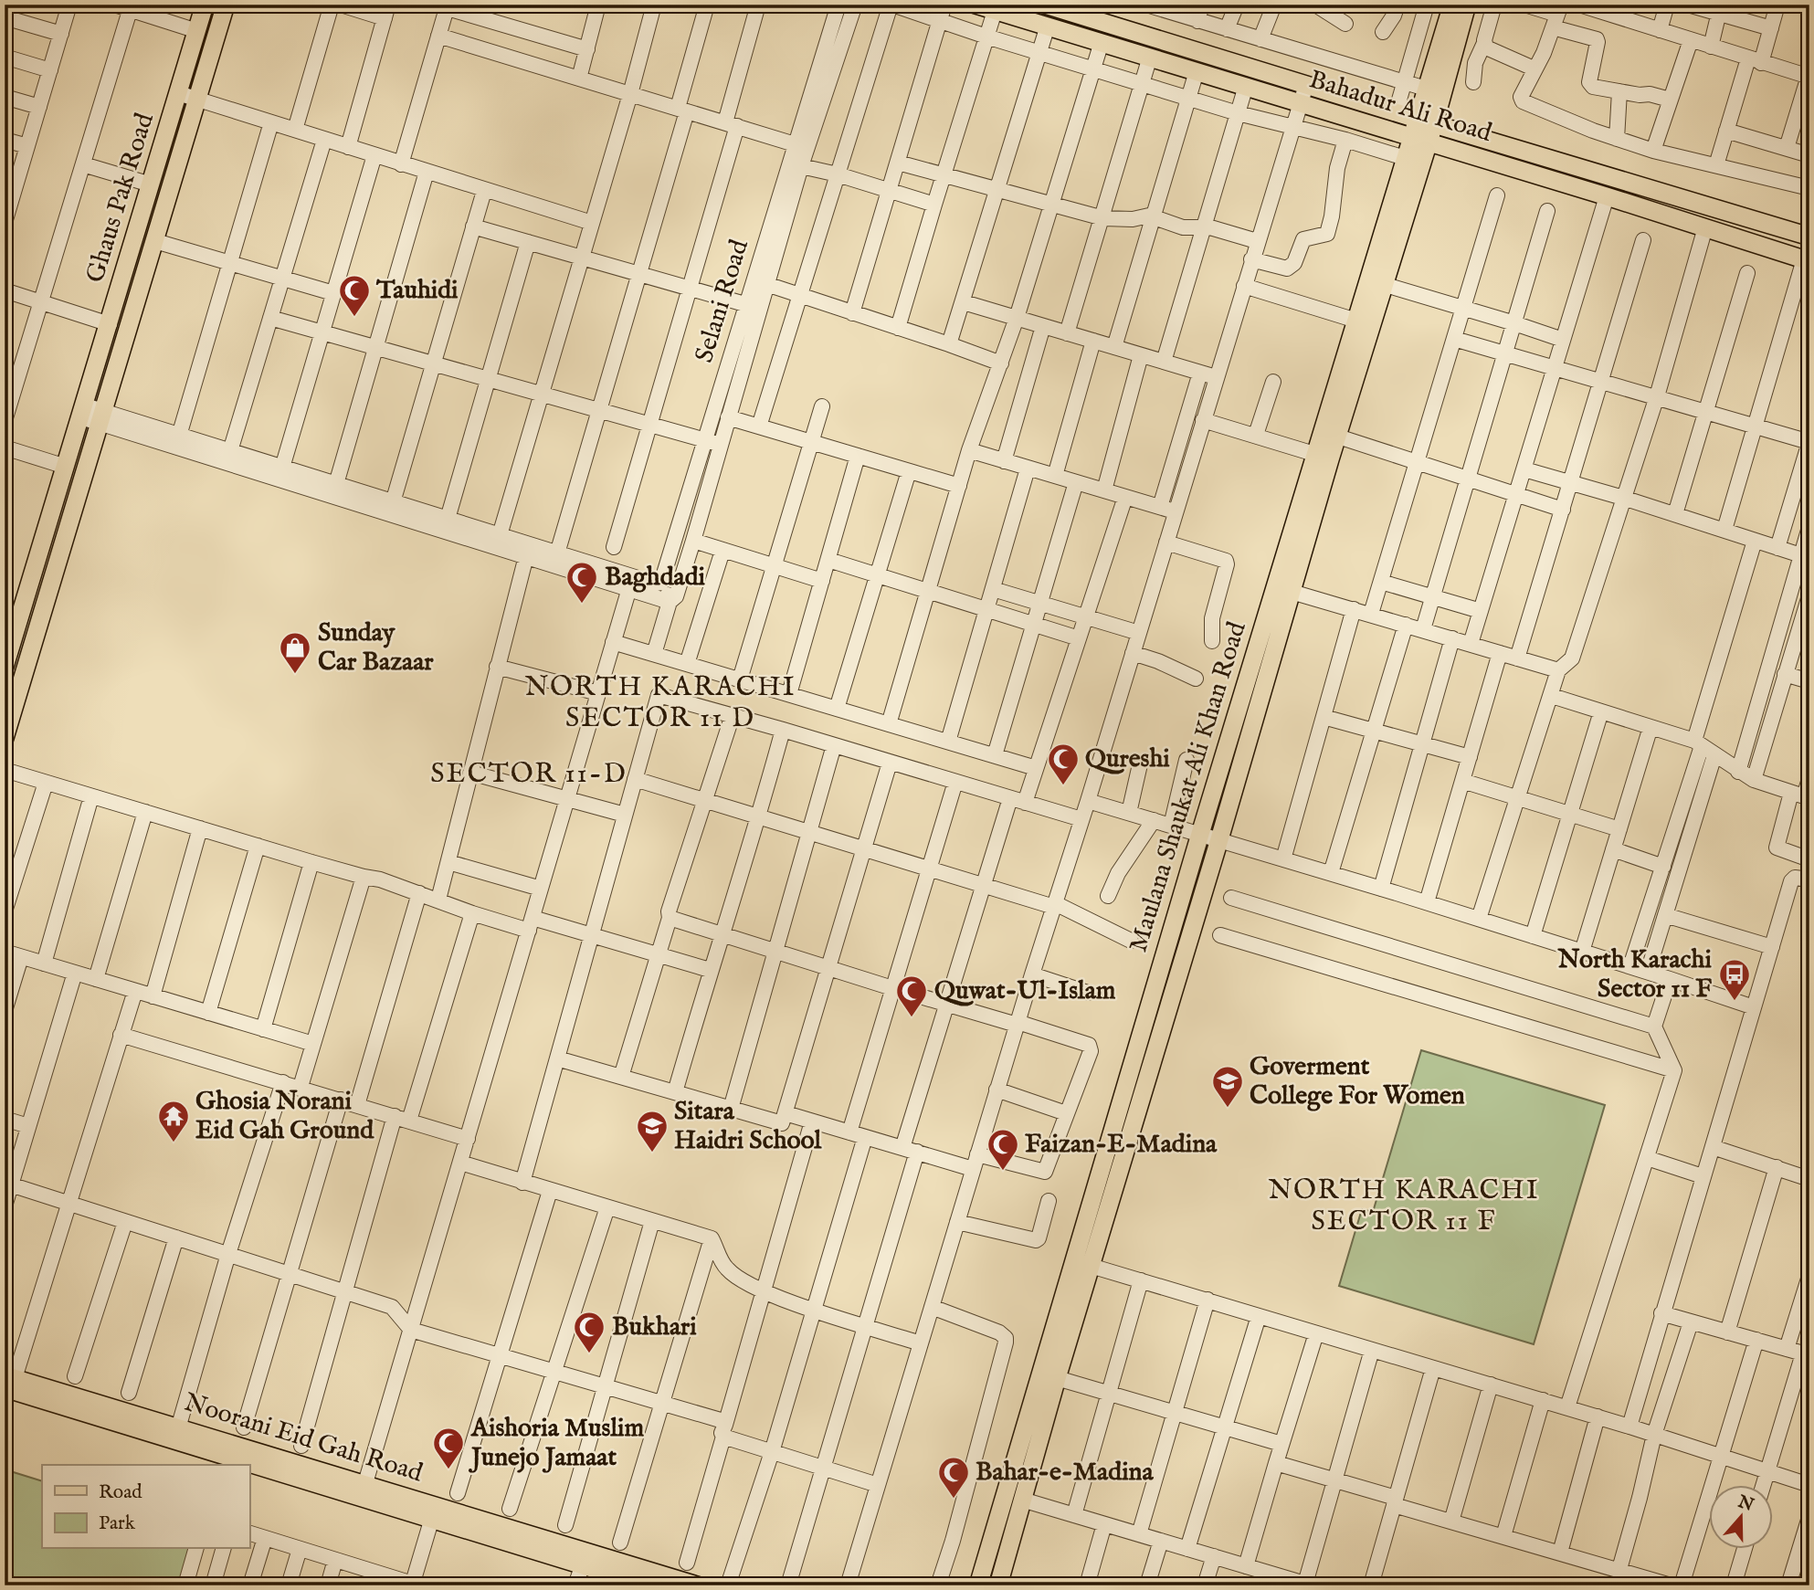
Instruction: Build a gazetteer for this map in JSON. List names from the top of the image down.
{
  "streets": {
    "main road": [
      "Bahadur Ali Road",
      "Ghaus Pak Road",
      "Maulana Shaukat Ali Khan Road",
      "Noorani Eid Gah Road"
    ],
    "street": ["Selani Road"]
  },
  "crossings": [
    ["Bahadur Ali Road", "Maulana Shaukat Ali Khan Road"]
  ],
  "districts": ["NORTH KARACHI SECTOR 11 D", "SECTOR 11-D", "NORTH KARACHI SECTOR 11 F"],
  "places": {
    "mosque": [
      "Tauhidi",
      "Baghdadi",
      "Qureshi",
      "Quwat-Ul-Islam",
      "Faizan-E-Madina",
      "Bukhari",
      "Aishoria Muslim Junejo Jamaat",
      "Bahar-e-Madina"
    ],
    "shop": ["Sunday Car Bazaar"],
    "bus stop": ["North Karachi Sector 11 F"],
    "school or university": ["Goverment College For Women", "Sitara Haidri School"],
    "temple": ["Ghosia Norani Eid Gah Ground"]
  },
  "legend": ["Road", "Park"],
  "north": "top"
}
